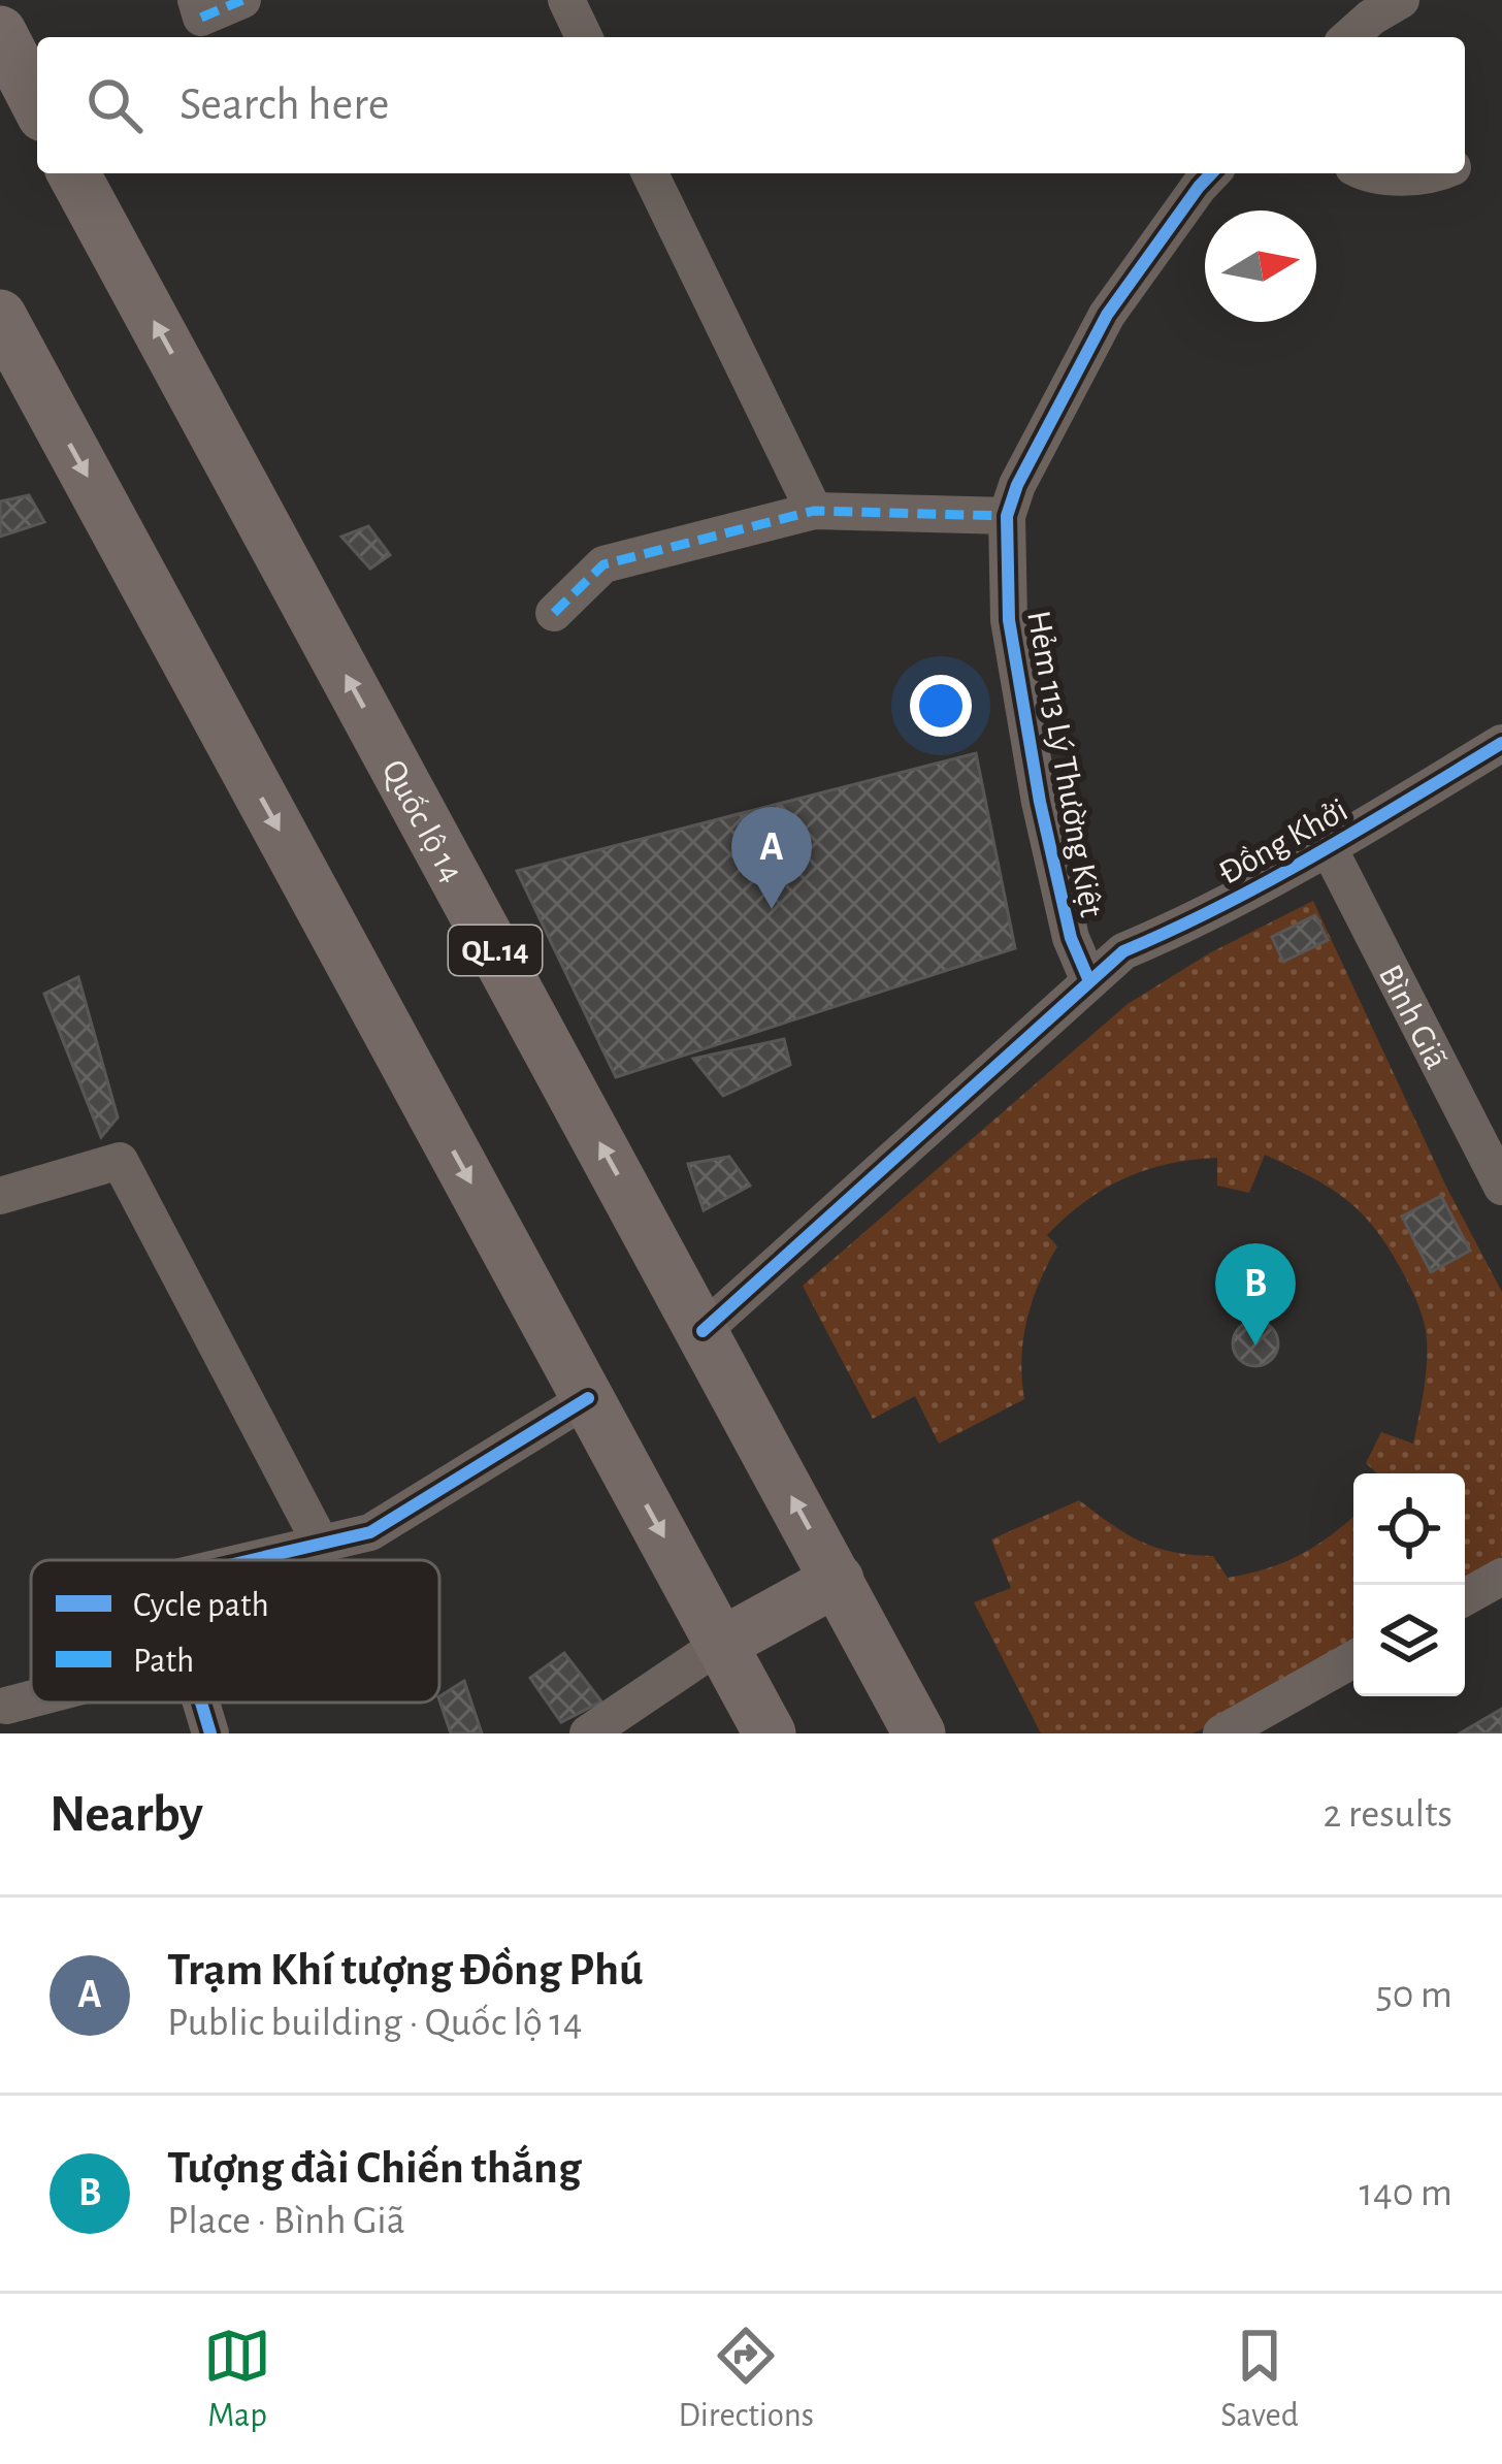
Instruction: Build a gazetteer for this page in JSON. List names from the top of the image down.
{
  "streets": {
    "highway": ["Quốc lộ 14", "QL.14"],
    "street": ["Hẻm 113 Lý Thường Kiệt", "Đồng Khởi", "Bình Giã"]
  },
  "crossings": [
    ["Hẻm 113 Lý Thường Kiệt", "Đồng Khởi"],
    ["Quốc lộ 14", "Đồng Khởi"],
    ["Đồng Khởi", "Bình Giã"]
  ],
  "legend": ["Cycle path", "Path"],
  "north": "right",
  "page": {
    "search": "Search here",
    "pins": ["A", "B"],
    "heading": ["Nearby", "2 results"],
    "list": [
      {
        "mark": "A",
        "name": "Trạm Khí tượng Đồng Phú",
        "note": "Public building · Quốc lộ 14",
        "value": "50 m"
      },
      {
        "mark": "B",
        "name": "Tượng đài Chiến thắng",
        "note": "Place · Bình Giã",
        "value": "140 m"
      }
    ],
    "nav": ["Map", "Directions", "Saved"]
  }
}
